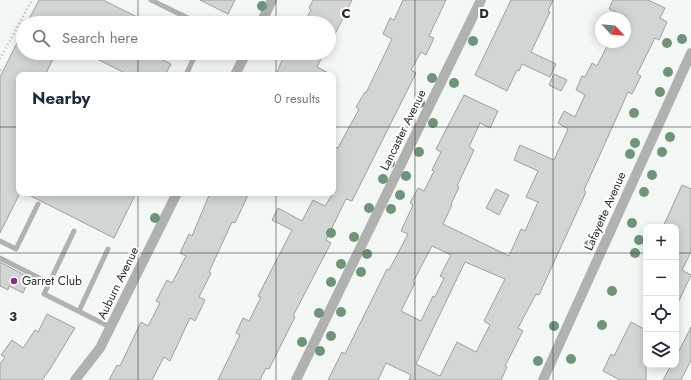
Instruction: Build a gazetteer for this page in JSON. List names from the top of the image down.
{
  "streets": {
    "street": ["Lancaster Avenue", "Lafayette Avenue", "Auburn Avenue"]
  },
  "places": ["Garret Club"],
  "north": "bottom right",
  "page": {
    "search": "Search here",
    "heading": ["Nearby", "0 results"],
    "map_buttons": ["+", "−"]
  },
  "grid": {
    "columns": ["C", "D"],
    "rows": ["3"]
  }
}
